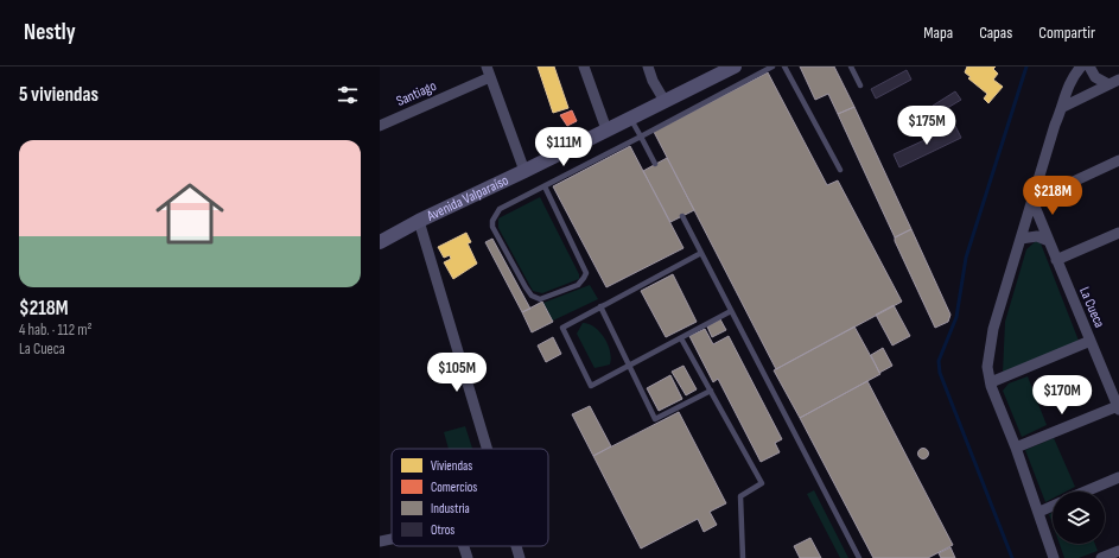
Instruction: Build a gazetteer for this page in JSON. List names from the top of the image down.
{
  "streets": {
    "main road": ["Avenida Valparaíso"],
    "street": ["Santiago", "La Cueca"]
  },
  "legend": [
    "Viviendas",
    "Comercios",
    "Industria",
    "Otros"
  ],
  "page": {
    "header": "Nestly",
    "nav": ["Mapa", "Capas", "Compartir"],
    "heading": "5 viviendas",
    "price": [
      "$175M",
      "$111M",
      "$218M",
      "$105M",
      "$170M"
    ],
    "list": [
      {
        "name": "$218M",
        "note": "4 hab. · 112 m² · La Cueca"
      }
    ]
  }
}
